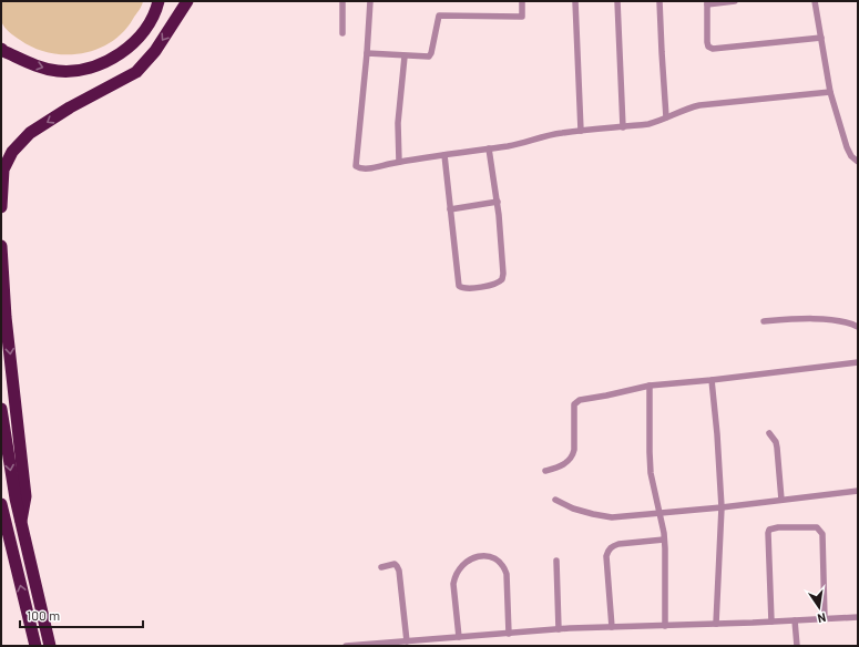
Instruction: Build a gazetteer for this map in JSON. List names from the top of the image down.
{
  "scale_bar": "100 m",
  "north": "bottom"
}
